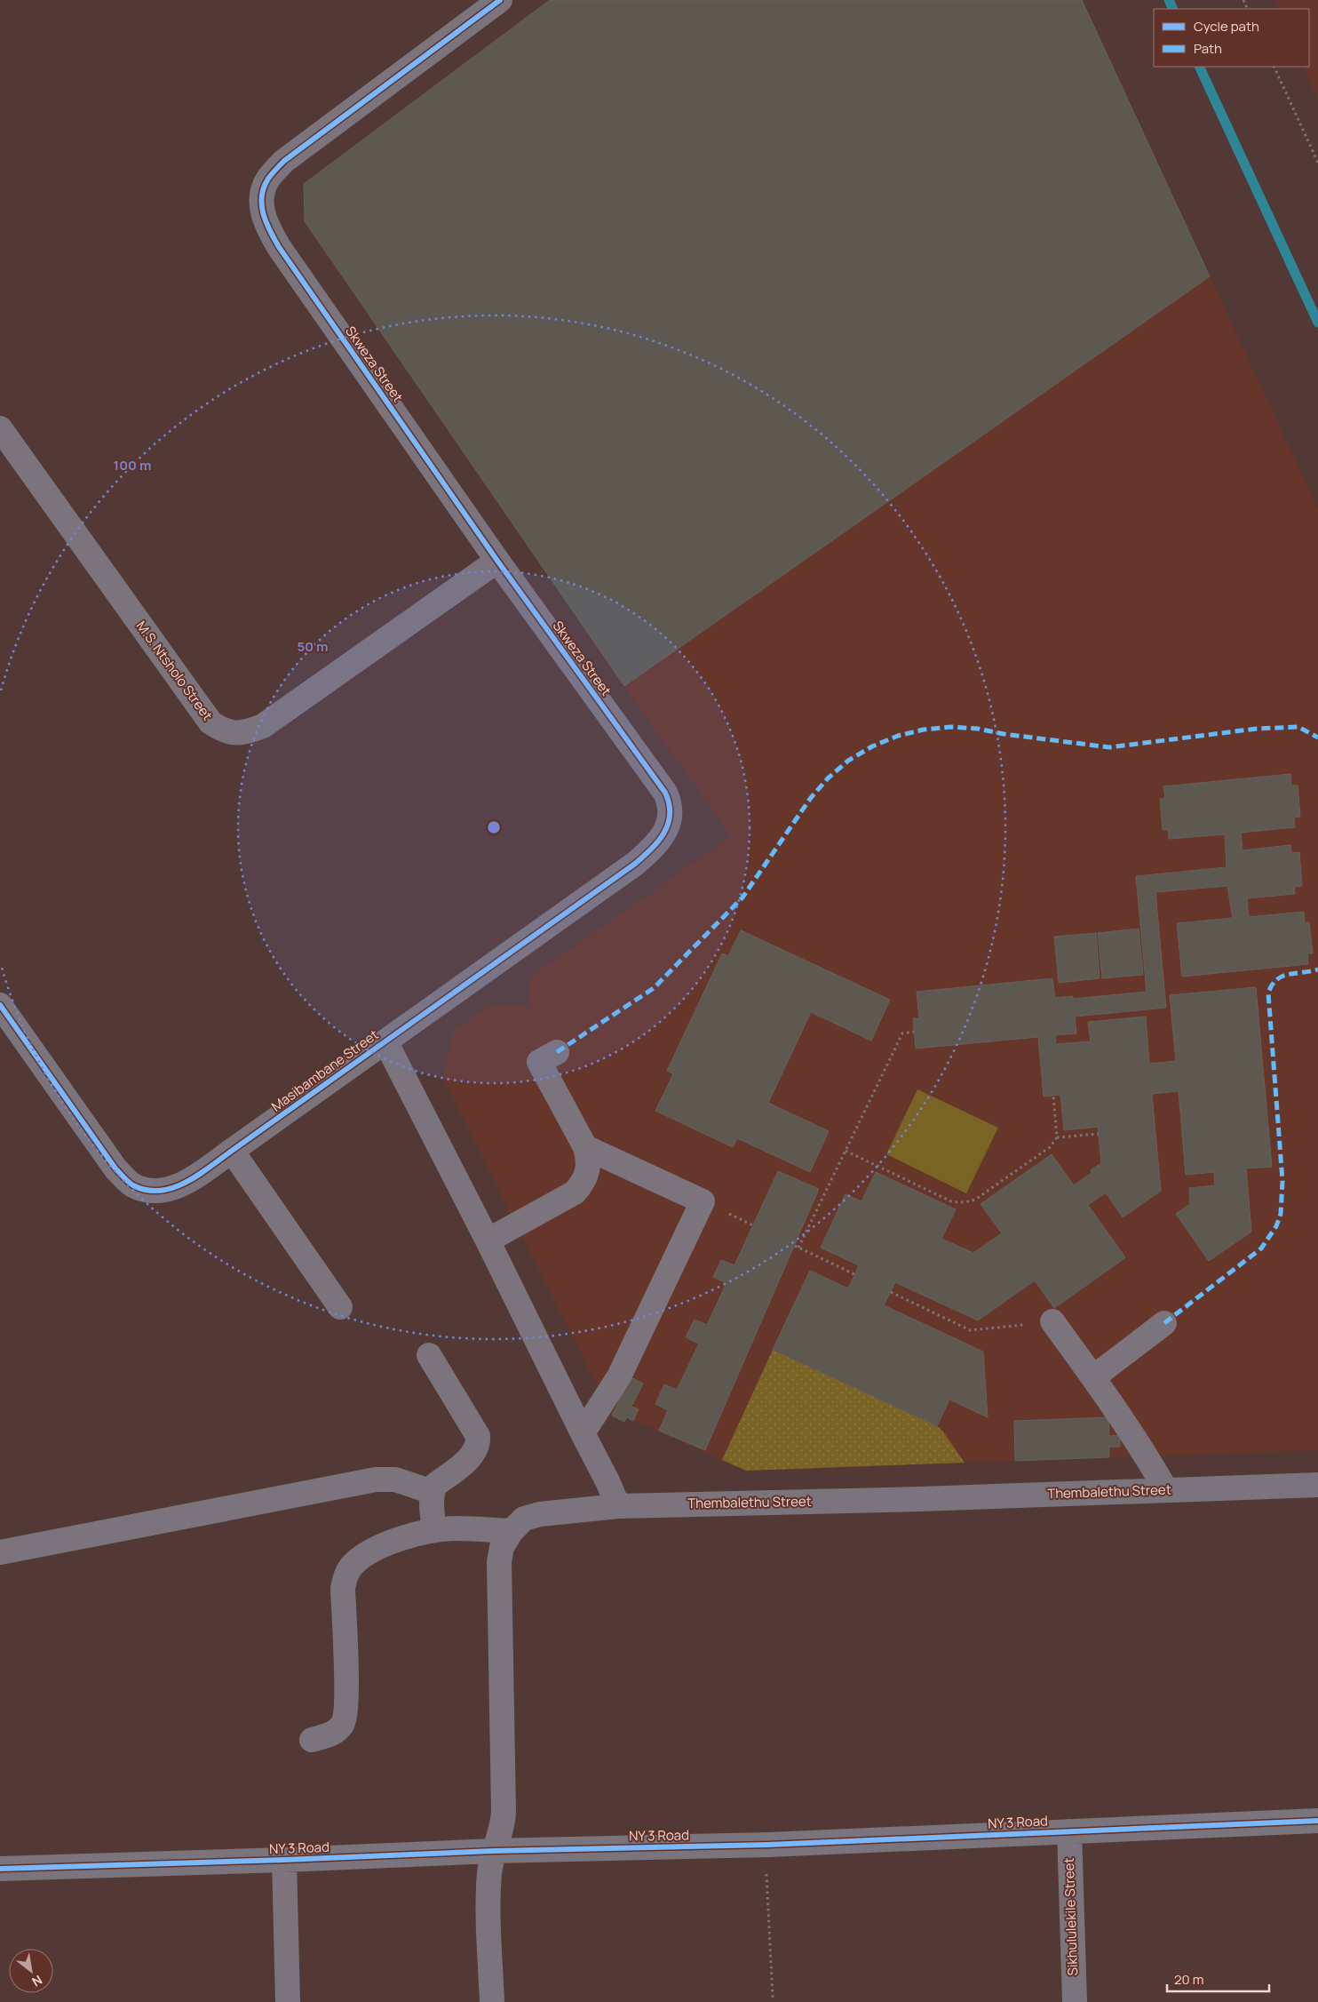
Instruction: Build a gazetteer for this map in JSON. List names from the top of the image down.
{
  "streets": {
    "street": [
      "Skweza Street",
      "M.S. Ntsholo Street",
      "Masibambane Street",
      "Thembalethu Street",
      "NY 3 Road",
      "Sikhululekile Street"
    ]
  },
  "crossings": [
    ["Skweza Street", "M.S. Ntsholo Street"],
    ["Skweza Street", "Masibambane Street"],
    ["Thembalethu Street", "NY 3 Road"],
    ["NY 3 Road", "Sikhululekile Street"]
  ],
  "legend": ["Cycle path", "Path"],
  "scale_bar": "20 m",
  "north": "bottom right",
  "rings": ["100 m", "50 m"]
}
